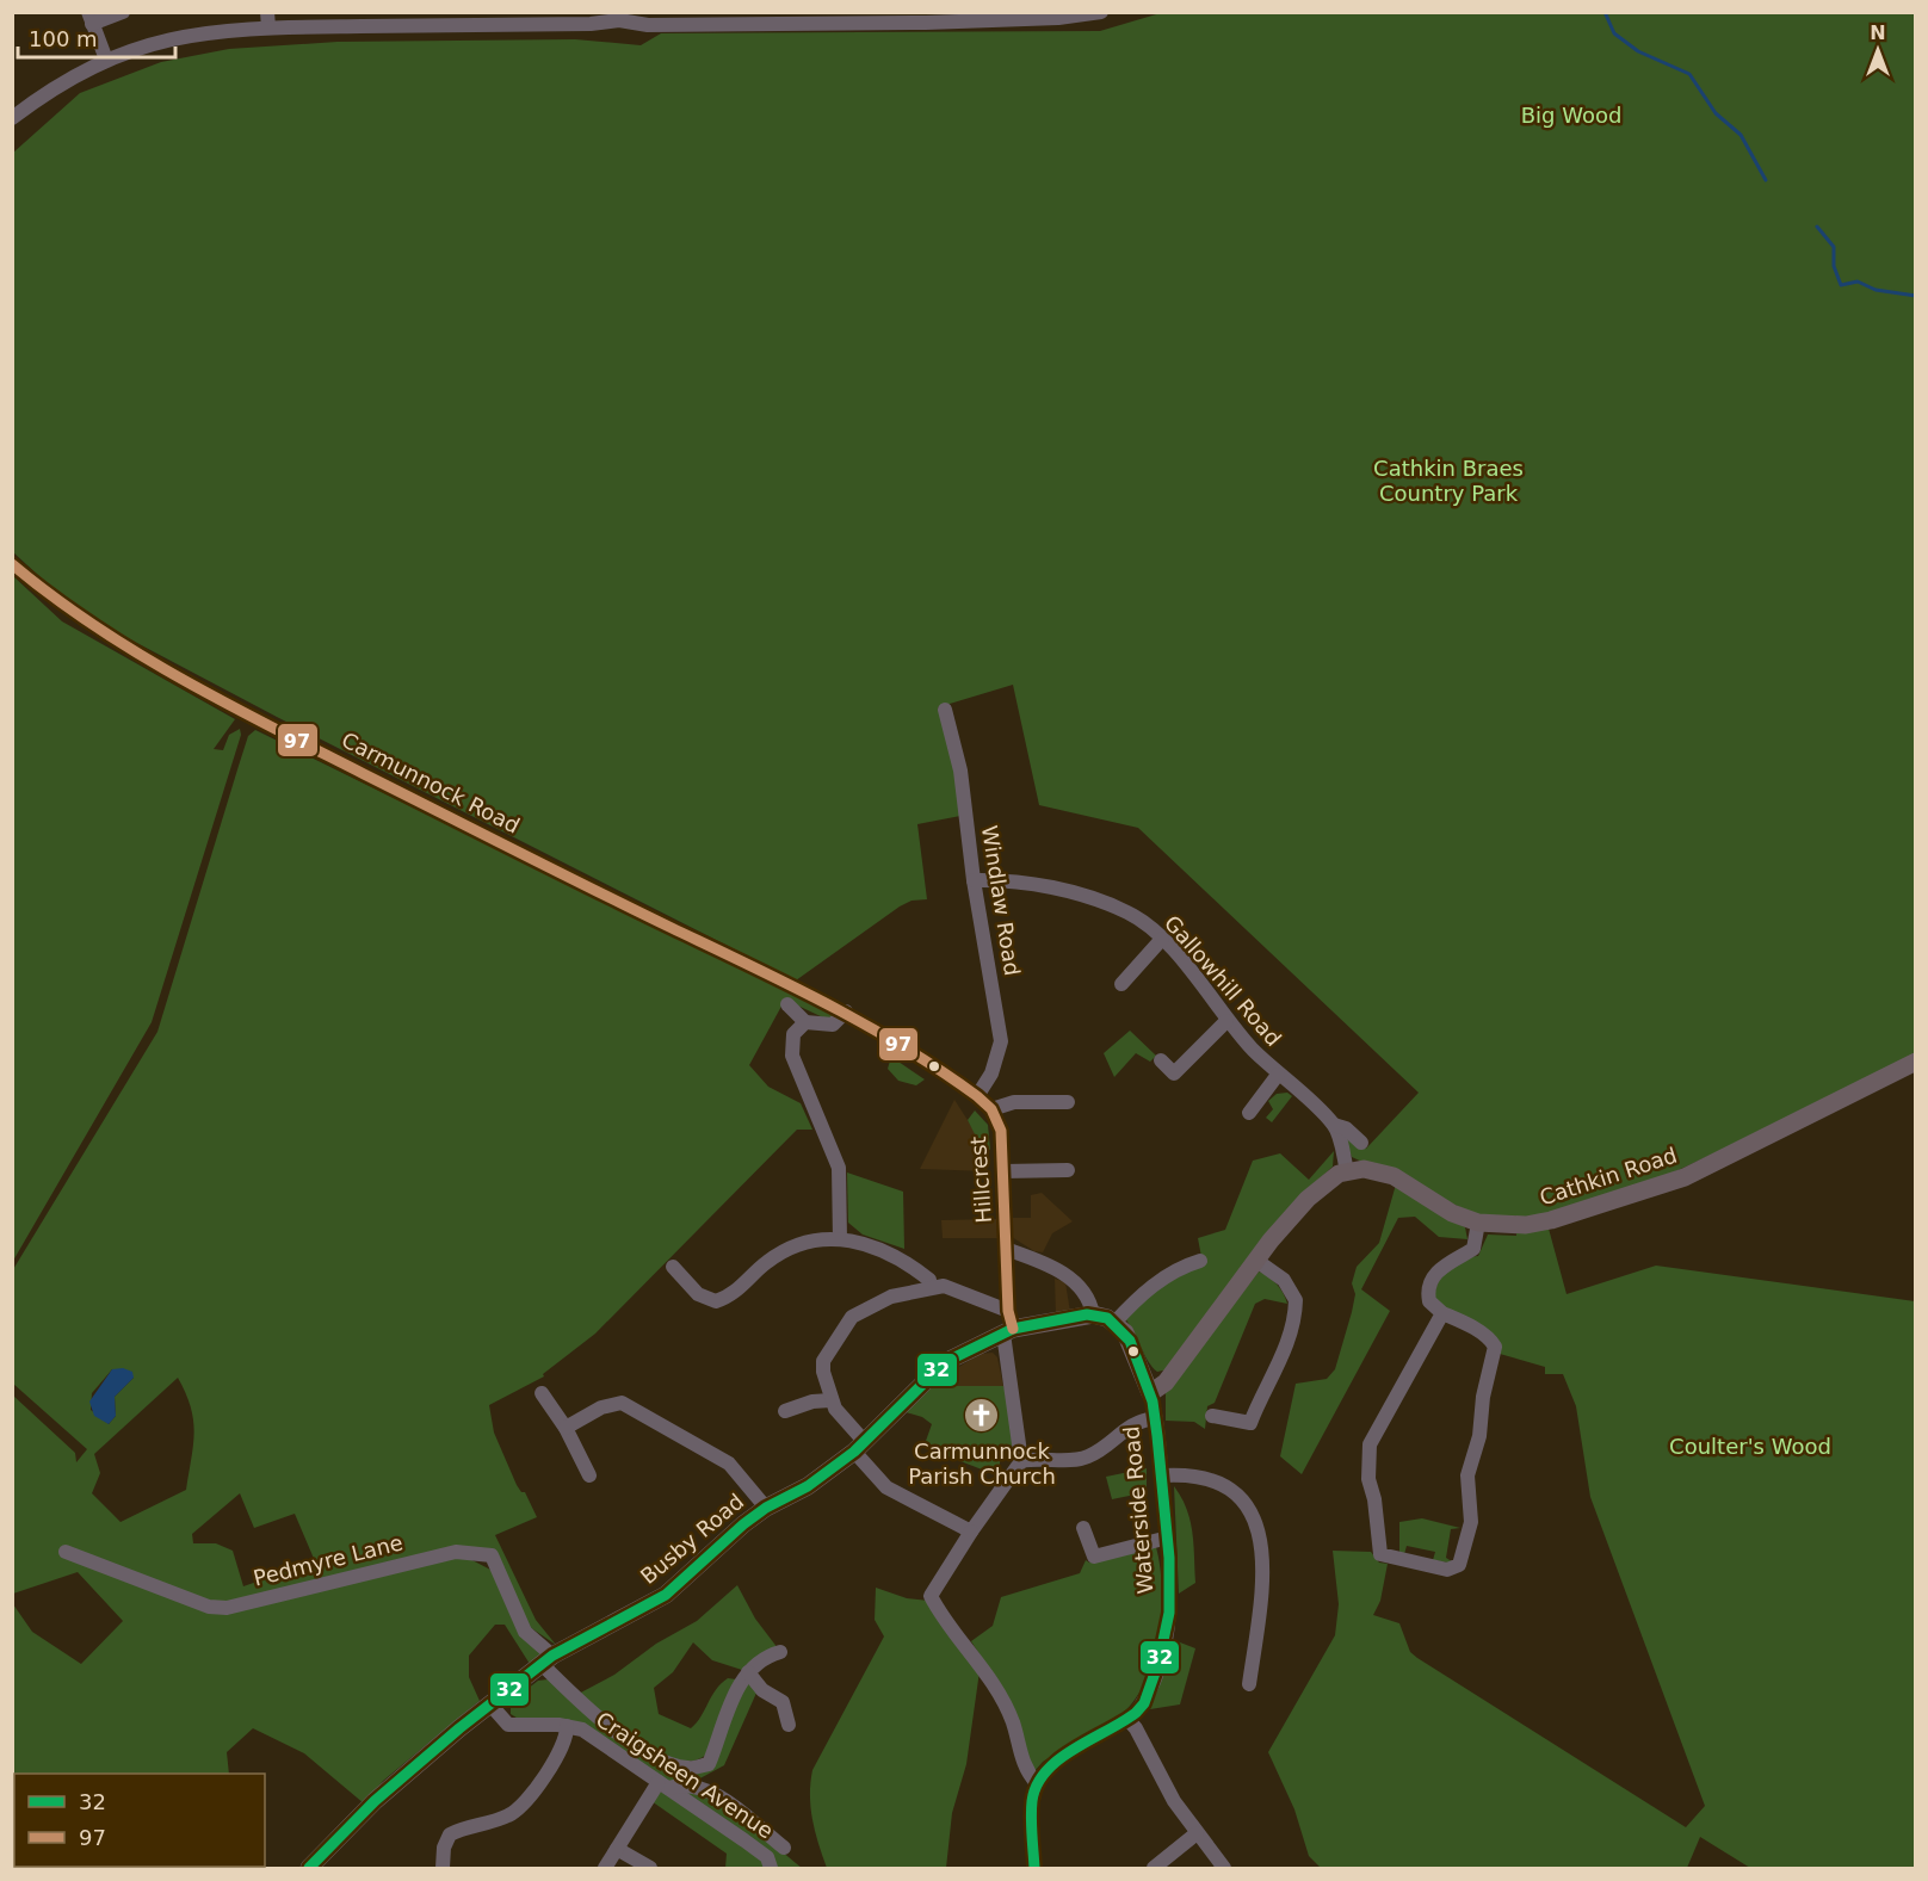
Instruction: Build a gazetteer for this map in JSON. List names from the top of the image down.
{
  "streets": {
    "main road": ["Cathkin Road", "Waterside Road", "Busby Road"],
    "street": [
      "Carmunnock Road",
      "Windlaw Road",
      "Gallowhill Road",
      "Hillcrest",
      "Pedmyre Lane",
      "Craigsheen Avenue"
    ]
  },
  "crossings": [
    ["Carmunnock Road", "Hillcrest"],
    ["Windlaw Road", "Gallowhill Road"],
    ["Windlaw Road", "Hillcrest"],
    ["Hillcrest", "Busby Road"],
    ["Busby Road", "Pedmyre Lane"],
    ["Busby Road", "Craigsheen Avenue"]
  ],
  "parks": ["Big Wood", "Cathkin Braes Country Park", "Coulter's Wood"],
  "places": {
    "church": ["Carmunnock Parish Church"]
  },
  "lines": ["transit line 97", "transit line 32"],
  "legend": ["32", "97"],
  "scale_bar": "100 m",
  "north": "top"
}
